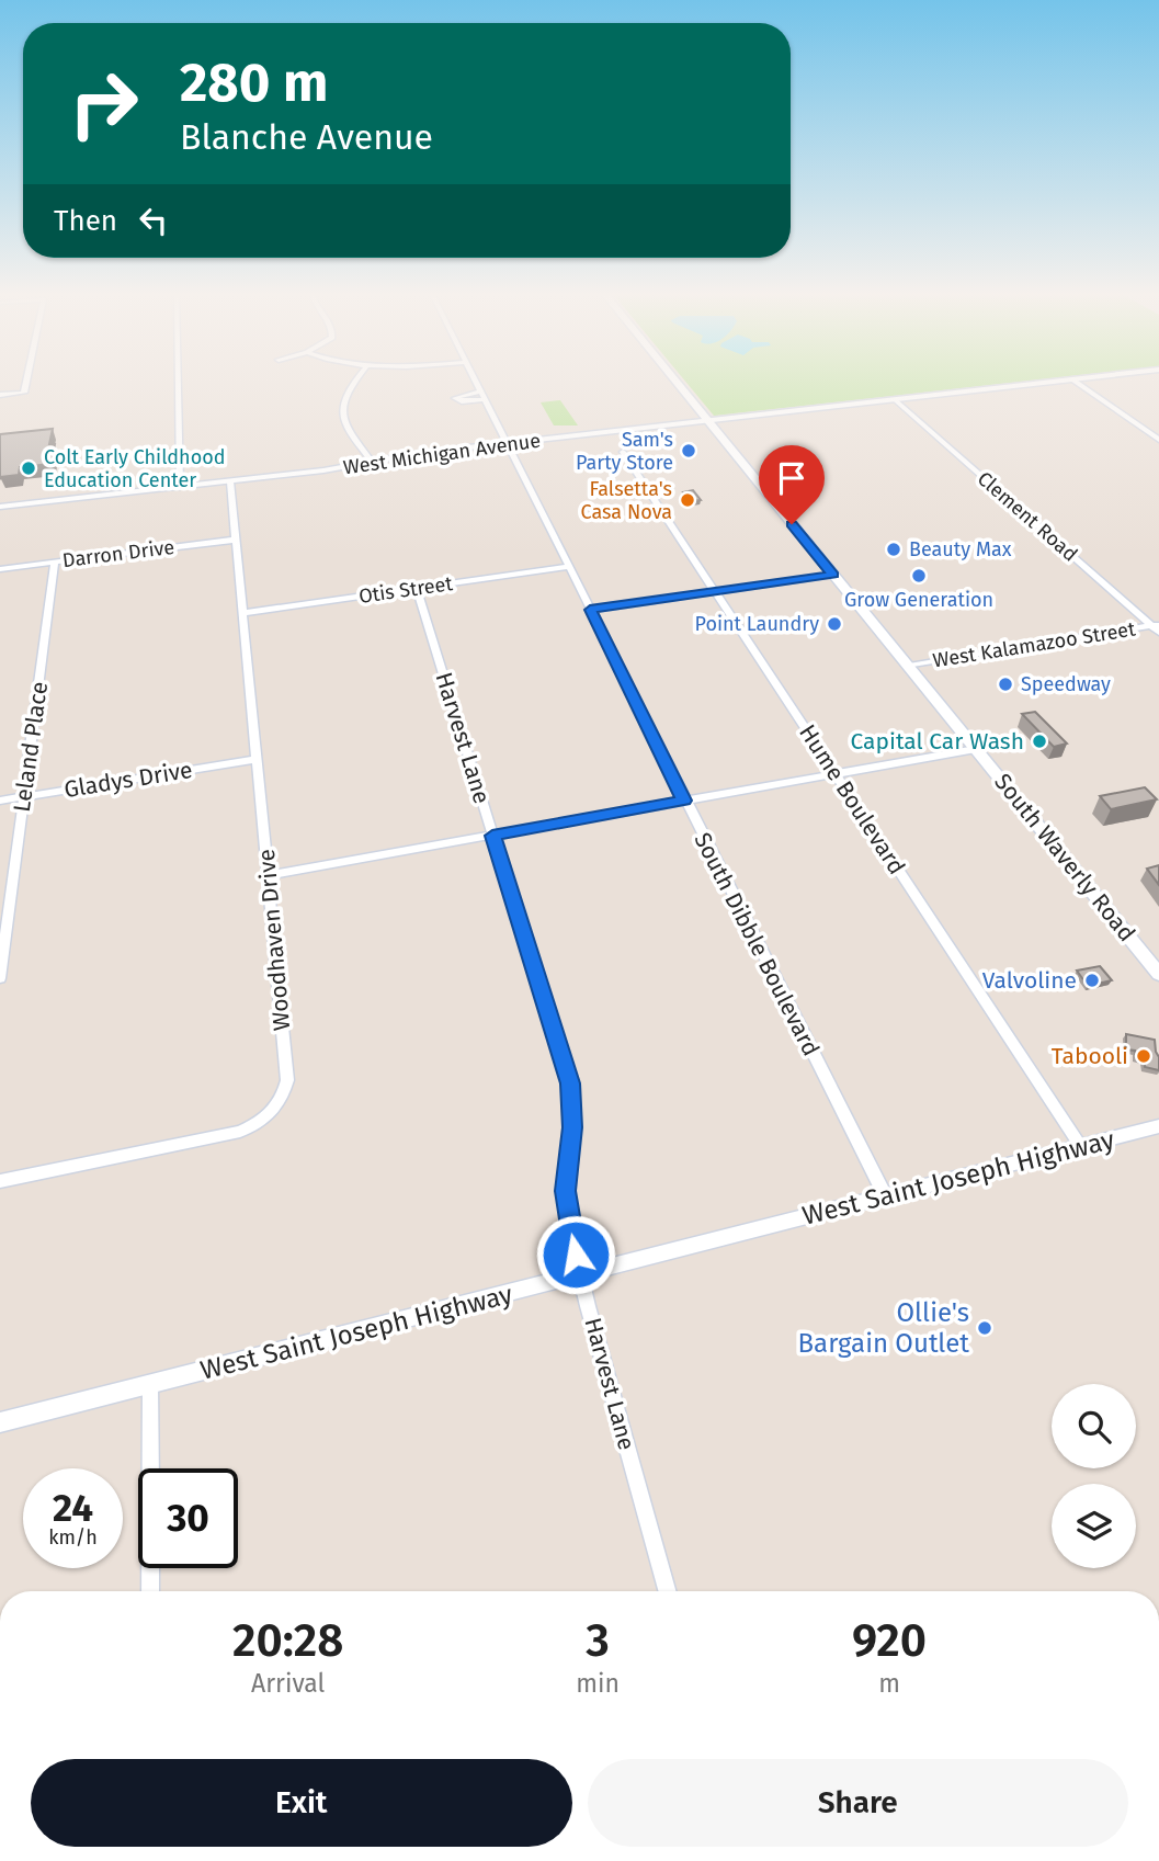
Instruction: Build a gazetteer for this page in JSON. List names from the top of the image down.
{
  "streets": {
    "main road": ["South Waverly Road"],
    "street": [
      "West Michigan Avenue",
      "Clement Road",
      "Darron Drive",
      "Otis Street",
      "West Kalamazoo Street",
      "Harvest Lane",
      "Leland Place",
      "Gladys Drive",
      "Hume Boulevard",
      "Woodhaven Drive",
      "South Dibble Boulevard",
      "West Saint Joseph Highway"
    ]
  },
  "crossings": [
    ["West Michigan Avenue", "Clement Road"],
    ["West Michigan Avenue", "South Waverly Road"],
    ["West Michigan Avenue", "Woodhaven Drive"],
    ["West Michigan Avenue", "South Dibble Boulevard"],
    ["Clement Road", "West Kalamazoo Street"],
    ["Darron Drive", "Leland Place"],
    ["Darron Drive", "Woodhaven Drive"],
    ["Otis Street", "Harvest Lane"],
    ["Otis Street", "Woodhaven Drive"],
    ["Otis Street", "South Dibble Boulevard"],
    ["West Kalamazoo Street", "South Waverly Road"],
    ["Harvest Lane", "West Saint Joseph Highway"],
    ["Leland Place", "Gladys Drive"],
    ["Gladys Drive", "Woodhaven Drive"],
    ["Hume Boulevard", "West Saint Joseph Highway"],
    ["South Dibble Boulevard", "West Saint Joseph Highway"]
  ],
  "places": [
    "Sam's Party Store",
    "Colt Early Childhood Education Center",
    "Falsetta's Casa Nova",
    "Beauty Max",
    "Grow Generation",
    "Point Laundry",
    "Speedway",
    "Capital Car Wash",
    "Valvoline",
    "Tabooli",
    "Ollie's Bargain Outlet"
  ],
  "page": {
    "turn": ["280 m", "Blanche Avenue"],
    "then": "Then",
    "speed": "24 km/h",
    "limit": "30",
    "eta": [
      "20:28",
      "Arrival",
      "3",
      "min",
      "920",
      "m"
    ],
    "buttons": ["Exit", "Share"]
  }
}
